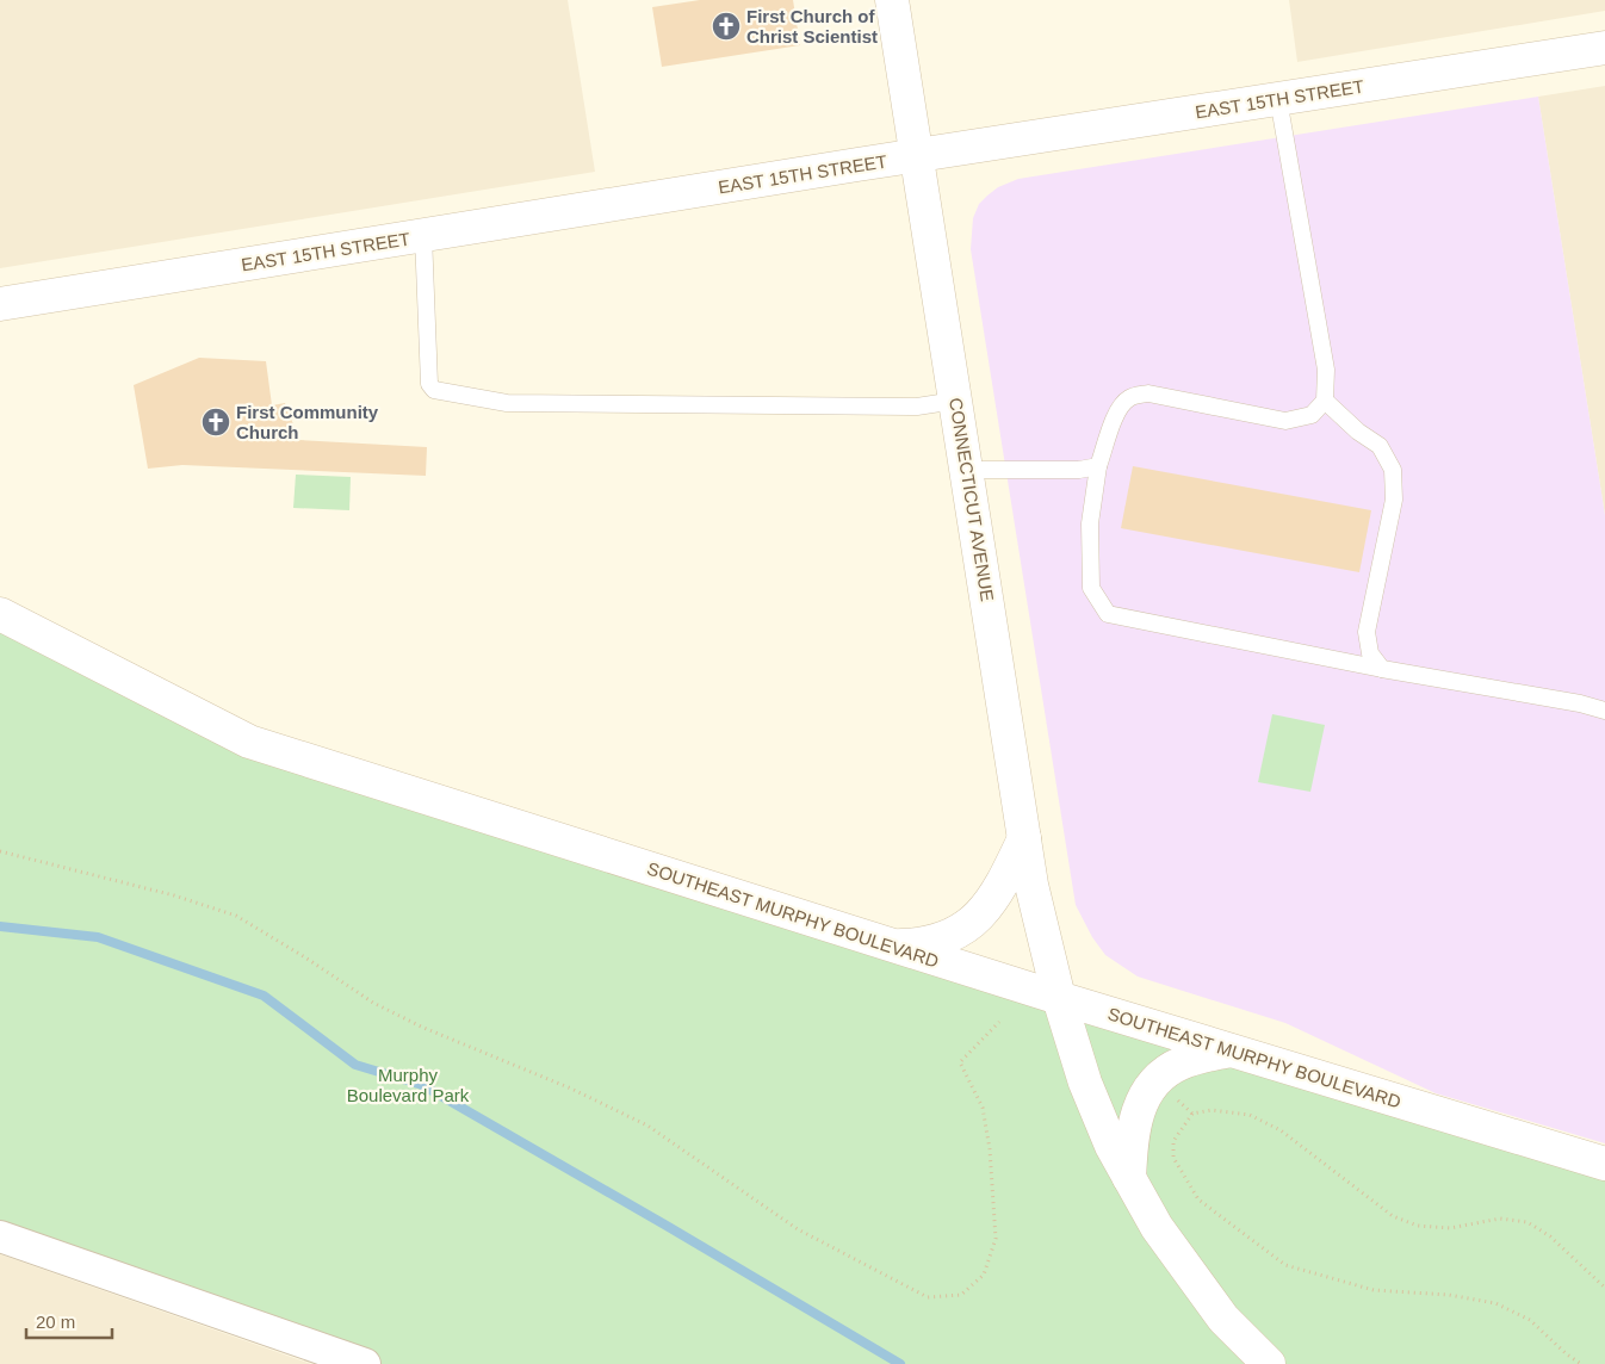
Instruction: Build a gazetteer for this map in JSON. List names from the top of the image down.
{
  "streets": {
    "street": ["EAST 15TH STREET", "CONNECTICUT AVENUE", "SOUTHEAST MURPHY BOULEVARD"]
  },
  "crossings": [
    ["EAST 15TH STREET", "CONNECTICUT AVENUE"],
    ["CONNECTICUT AVENUE", "SOUTHEAST MURPHY BOULEVARD"]
  ],
  "parks": ["Murphy Boulevard Park"],
  "places": {
    "church": ["First Church of Christ Scientist", "First Community Church"]
  },
  "scale_bar": "20 m"
}
